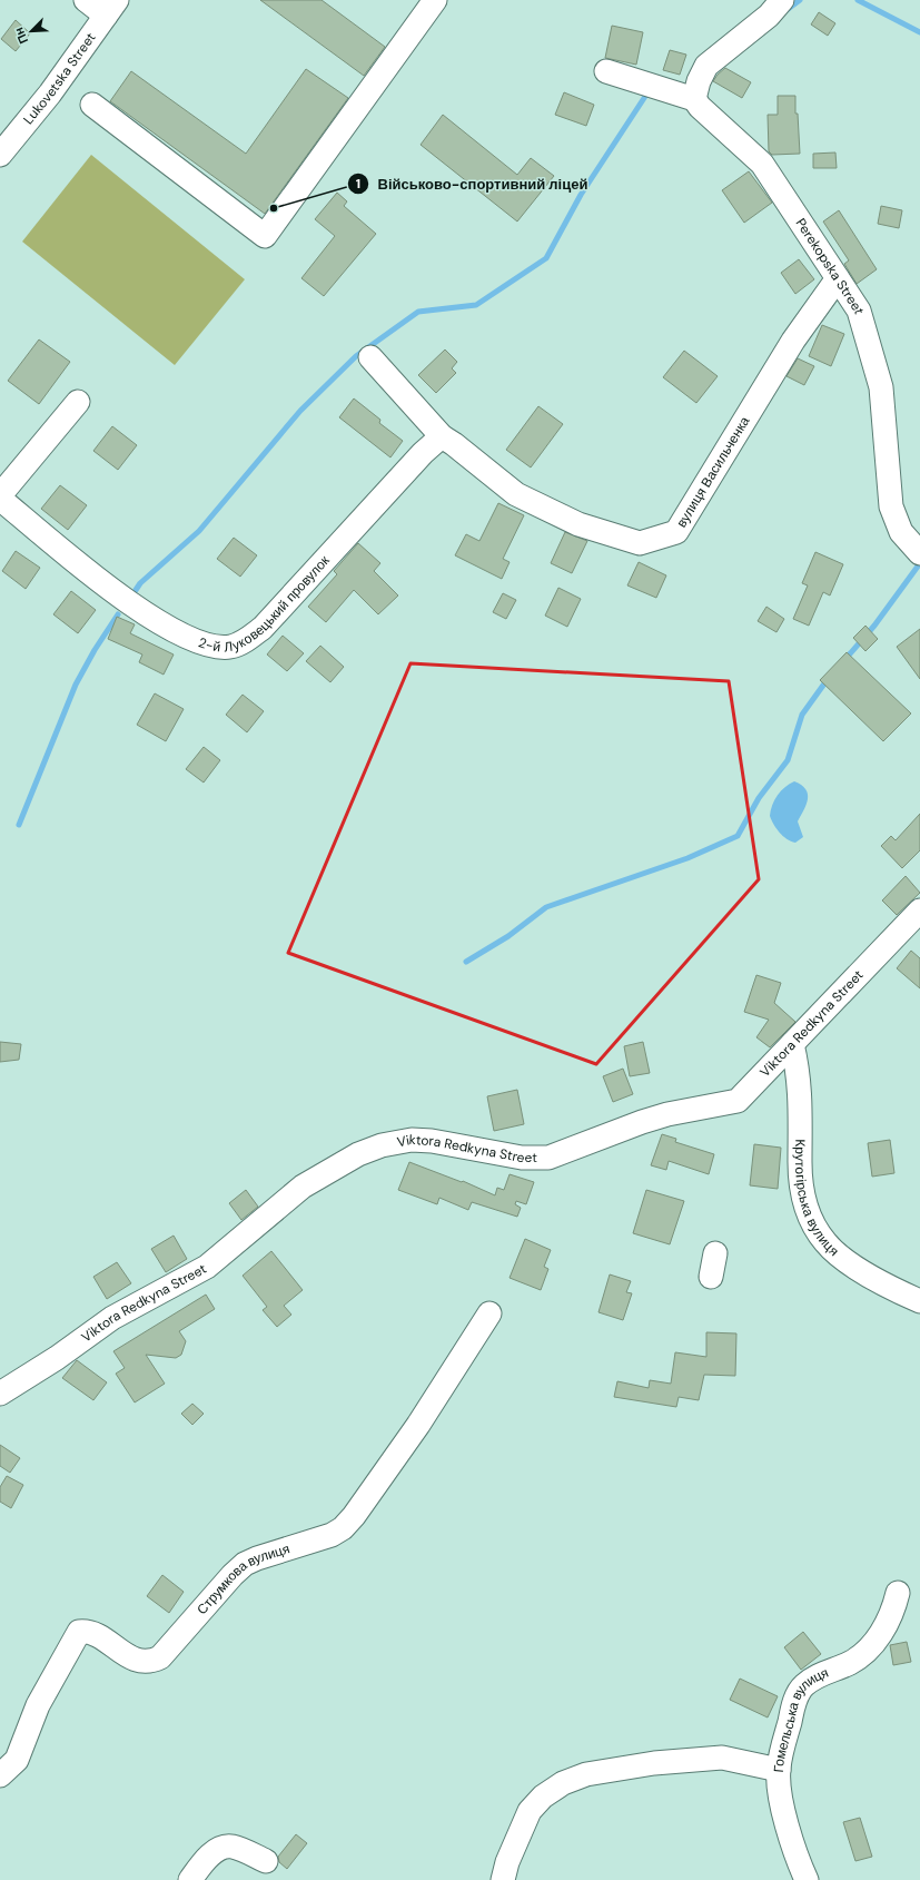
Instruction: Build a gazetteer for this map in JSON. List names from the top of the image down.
{
  "streets": {
    "street": [
      "Lukovetska Street",
      "Perekopska Street",
      "вулиця Васильченка",
      "2-й Луковецький провулок",
      "Viktora Redkyna Street",
      "Крутогірська вулиця",
      "Струмкова вулиця",
      "Гомельська вулиця"
    ]
  },
  "crossings": [
    ["Perekopska Street", "вулиця Васильченка"],
    ["вулиця Васильченка", "2-й Луковецький провулок"],
    ["Viktora Redkyna Street", "Крутогірська вулиця"]
  ],
  "places": ["Військово-спортивний ліцей"],
  "north": "bottom left"
}
